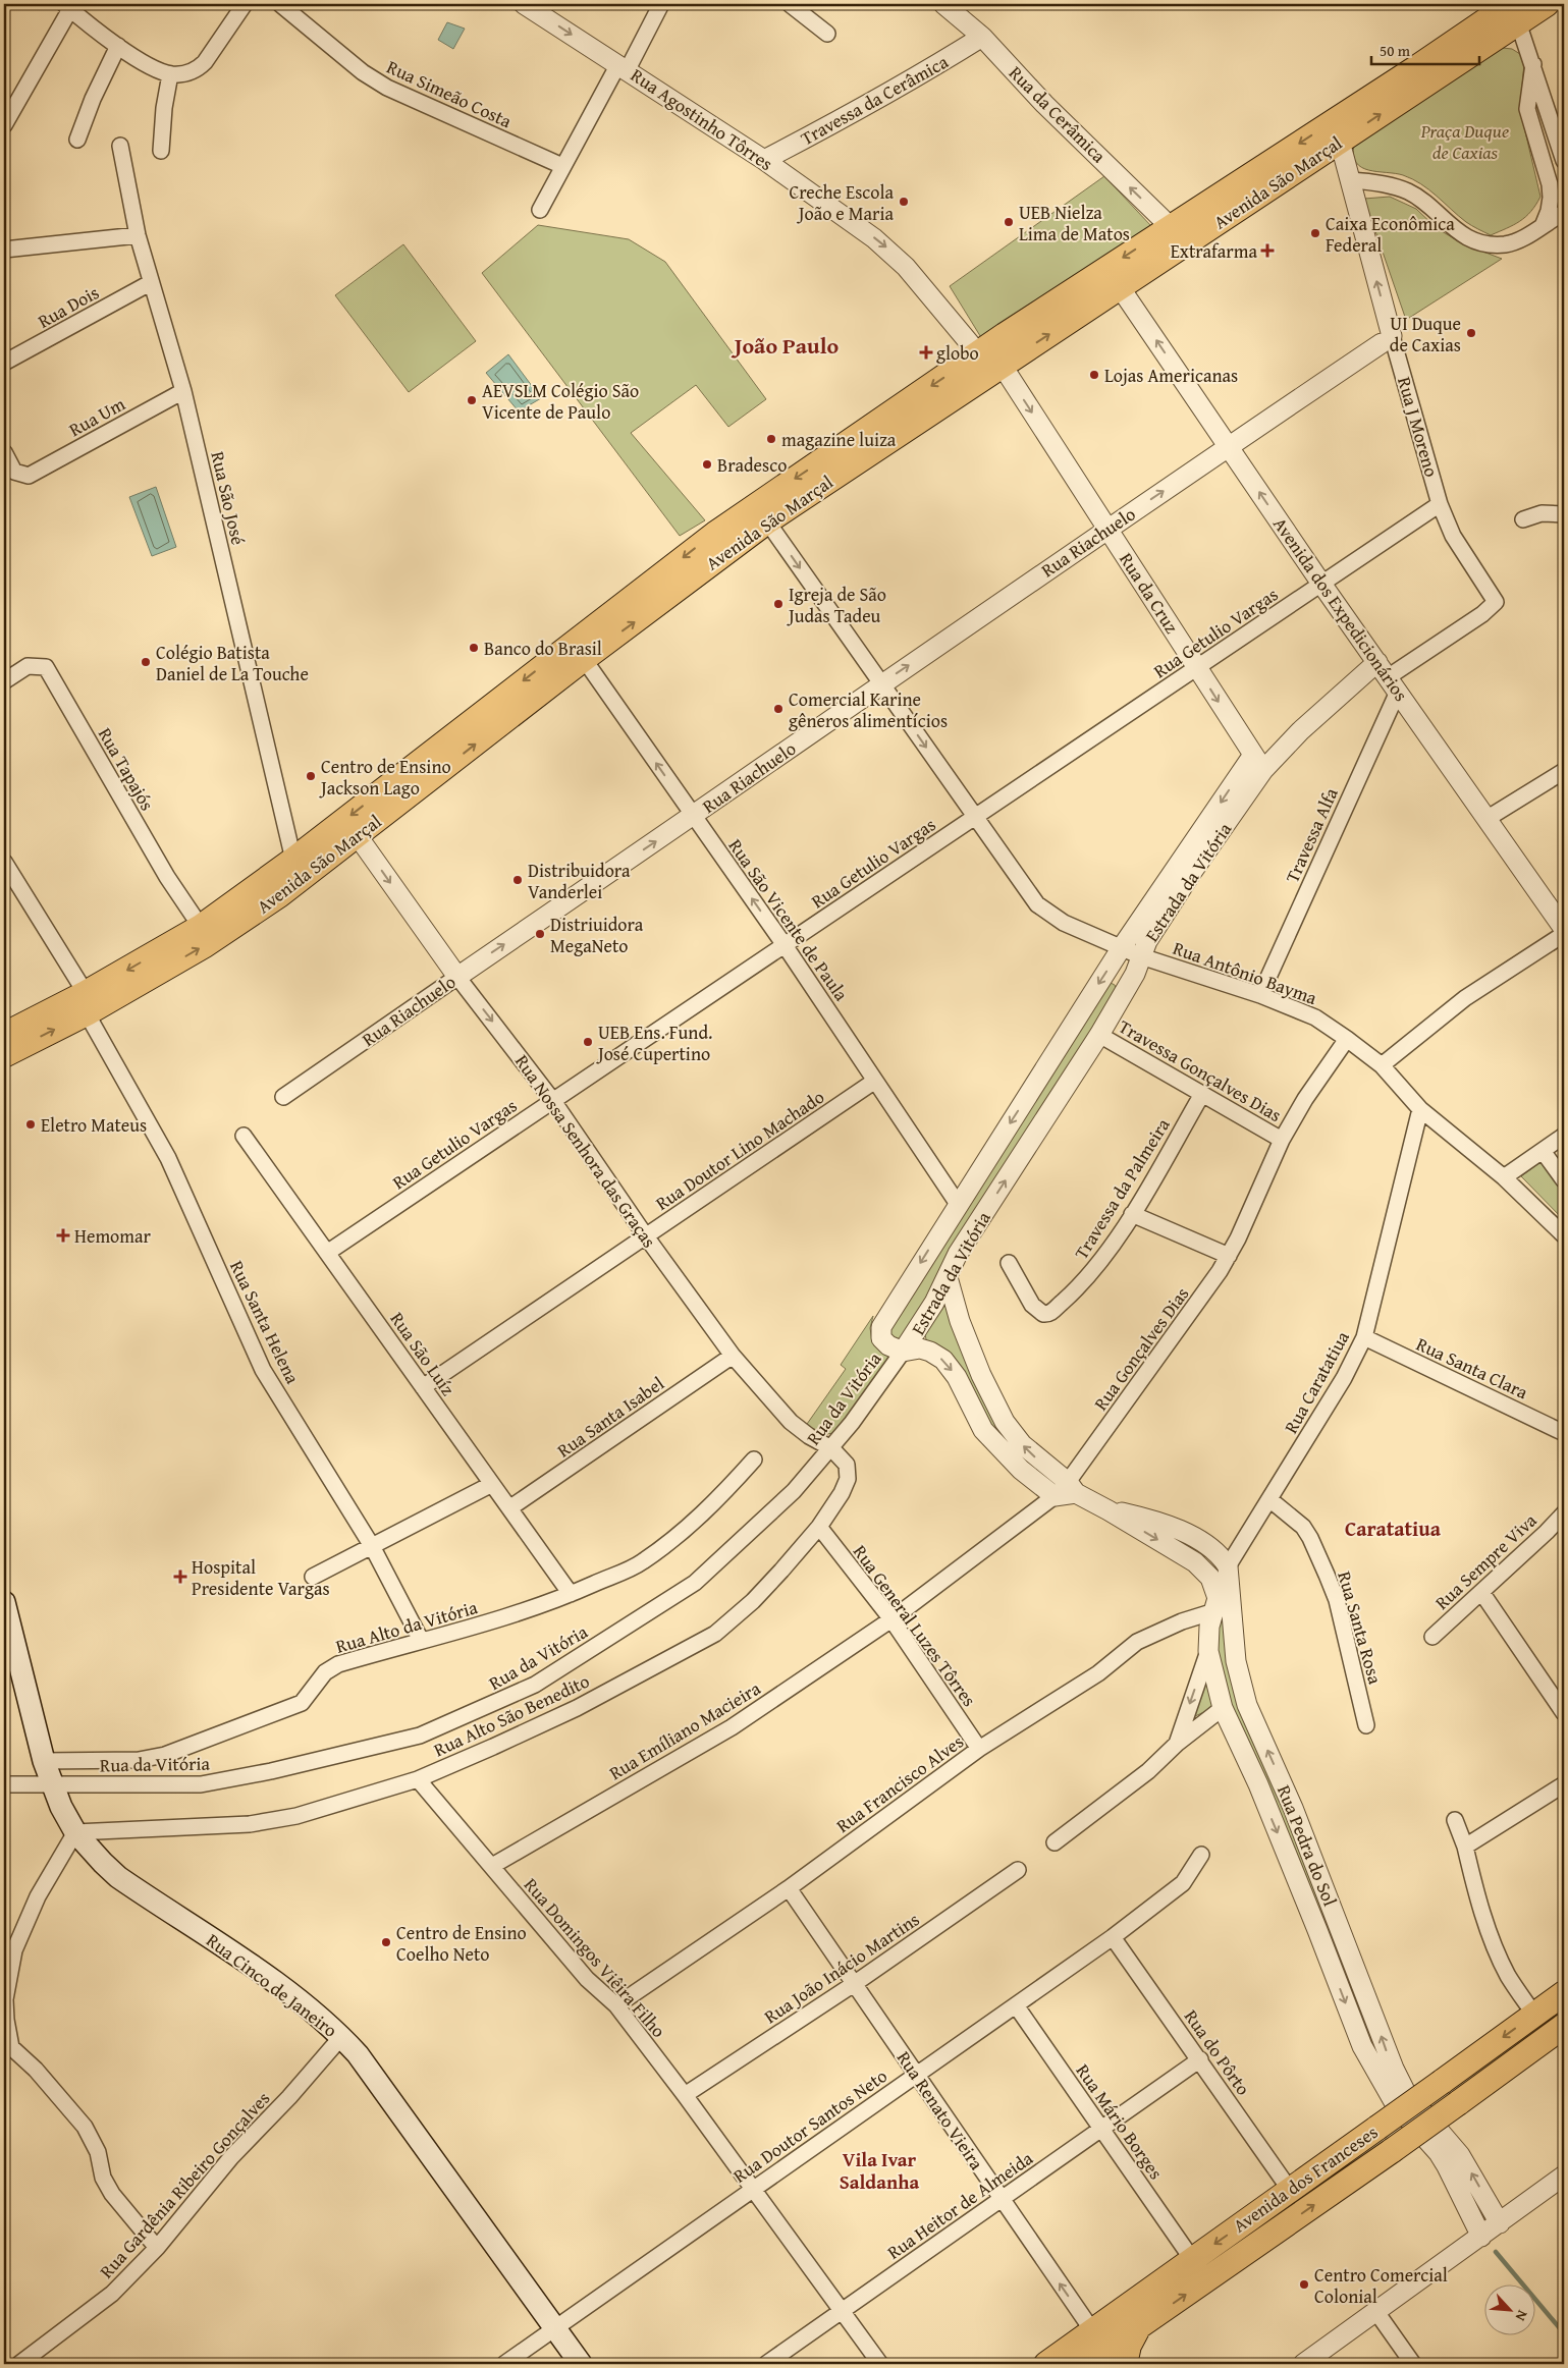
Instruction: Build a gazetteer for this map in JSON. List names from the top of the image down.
{
  "streets": {
    "main road": ["Avenida São Marçal", "Rua Cinco de Janeiro", "Avenida dos Franceses"],
    "street": [
      "Rua Simeão Costa",
      "Travessa da Cerâmica",
      "Rua da Cerâmica",
      "Rua Agostinho Tôrres",
      "Rua Dois",
      "Rua Um",
      "Rua J Moreno",
      "Rua São José",
      "Rua Riachuelo",
      "Rua da Cruz",
      "Avenida dos Expedicionários",
      "Rua Getulio Vargas",
      "Rua Tapajós",
      "Travessa Alfa",
      "Estrada da Vitória",
      "Rua São Vicente de Paula",
      "Rua Antônio Bayma",
      "Travessa Gonçalves Dias",
      "Rua Doutor Lino Machado",
      "Rua Nossa Senhora das Graças",
      "Travessa da Palmeira",
      "Rua Santa Helena",
      "Rua Gonçalves Dias",
      "Rua São Luíz",
      "Rua Santa Clara",
      "Rua Caratatiua",
      "Rua da Vitória",
      "Rua Santa Isabel",
      "Rua Sempre Viva",
      "Rua General Luzes Tôrres",
      "Rua Alto da Vitória",
      "Rua Santa Rosa",
      "Rua Alto São Benedito",
      "Rua Emíliano Macieira",
      "Rua Francisco Alves",
      "Rua Pedra do Sol",
      "Rua Domingos Viêira Filho",
      "Rua João Inácio Martins",
      "Rua do Pôrto",
      "Rua Renato Vieira",
      "Rua Mário Borges",
      "Rua Doutor Santos Neto",
      "Rua Gardênia Ribeiro Gonçalves",
      "Rua Heitor de Almeida"
    ]
  },
  "crossings": [
    ["Travessa da Cerâmica", "Rua da Cerâmica"],
    ["Travessa da Cerâmica", "Rua Agostinho Tôrres"],
    ["Rua da Cerâmica", "Avenida São Marçal"],
    ["Rua Agostinho Tôrres", "Avenida São Marçal"],
    ["Avenida São Marçal", "Rua J Moreno"],
    ["Avenida São Marçal", "Rua São José"],
    ["Avenida São Marçal", "Rua da Cruz"],
    ["Avenida São Marçal", "Avenida dos Expedicionários"],
    ["Avenida São Marçal", "Rua Tapajós"],
    ["Avenida São Marçal", "Rua São Vicente de Paula"],
    ["Avenida São Marçal", "Rua Antônio Bayma"],
    ["Avenida São Marçal", "Rua Nossa Senhora das Graças"],
    ["Avenida São Marçal", "Rua Santa Helena"],
    ["Rua Dois", "Rua São José"],
    ["Rua Um", "Rua São José"],
    ["Rua J Moreno", "Rua Riachuelo"],
    ["Rua J Moreno", "Rua Getulio Vargas"],
    ["Rua J Moreno", "Estrada da Vitória"],
    ["Rua Riachuelo", "Rua da Cruz"],
    ["Rua Riachuelo", "Avenida dos Expedicionários"],
    ["Rua Riachuelo", "Rua São Vicente de Paula"],
    ["Rua Riachuelo", "Rua Antônio Bayma"],
    ["Rua Riachuelo", "Rua Nossa Senhora das Graças"],
    ["Rua da Cruz", "Rua Getulio Vargas"],
    ["Rua da Cruz", "Estrada da Vitória"],
    ["Avenida dos Expedicionários", "Rua Getulio Vargas"],
    ["Avenida dos Expedicionários", "Travessa Alfa"],
    ["Avenida dos Expedicionários", "Estrada da Vitória"],
    ["Rua Getulio Vargas", "Rua São Vicente de Paula"],
    ["Rua Getulio Vargas", "Rua Antônio Bayma"],
    ["Rua Getulio Vargas", "Rua Nossa Senhora das Graças"],
    ["Rua Getulio Vargas", "Rua São Luíz"],
    ["Travessa Alfa", "Estrada da Vitória"],
    ["Travessa Alfa", "Rua Antônio Bayma"],
    ["Estrada da Vitória", "Rua São Vicente de Paula"],
    ["Estrada da Vitória", "Rua Antônio Bayma"],
    ["Estrada da Vitória", "Travessa Gonçalves Dias"],
    ["Estrada da Vitória", "Rua da Vitória"],
    ["Estrada da Vitória", "Rua Pedra do Sol"],
    ["Rua São Vicente de Paula", "Rua Doutor Lino Machado"],
    ["Rua Antônio Bayma", "Rua Gonçalves Dias"],
    ["Rua Antônio Bayma", "Rua Caratatiua"],
    ["Travessa Gonçalves Dias", "Travessa da Palmeira"],
    ["Travessa Gonçalves Dias", "Rua Gonçalves Dias"],
    ["Rua Doutor Lino Machado", "Rua Nossa Senhora das Graças"],
    ["Rua Doutor Lino Machado", "Rua São Luíz"],
    ["Rua Nossa Senhora das Graças", "Rua da Vitória"],
    ["Rua Nossa Senhora das Graças", "Rua Santa Isabel"],
    ["Rua Nossa Senhora das Graças", "Rua Alto São Benedito"],
    ["Rua Santa Helena", "Rua Alto da Vitória"],
    ["Rua Gonçalves Dias", "Rua Pedra do Sol"],
    ["Rua São Luíz", "Rua Santa Isabel"],
    ["Rua São Luíz", "Rua Alto da Vitória"],
    ["Rua Santa Clara", "Rua Caratatiua"],
    ["Rua Caratatiua", "Rua Santa Rosa"],
    ["Rua Caratatiua", "Rua Pedra do Sol"],
    ["Rua da Vitória", "Rua Alto São Benedito"],
    ["Rua da Vitória", "Rua Cinco de Janeiro"],
    ["Rua General Luzes Tôrres", "Rua Alto São Benedito"],
    ["Rua General Luzes Tôrres", "Rua Emíliano Macieira"],
    ["Rua General Luzes Tôrres", "Rua Francisco Alves"],
    ["Rua Alto da Vitória", "Rua Cinco de Janeiro"],
    ["Rua Alto São Benedito", "Rua Domingos Viêira Filho"],
    ["Rua Alto São Benedito", "Rua Cinco de Janeiro"],
    ["Rua Emíliano Macieira", "Rua Domingos Viêira Filho"],
    ["Rua Francisco Alves", "Rua Pedra do Sol"],
    ["Rua Francisco Alves", "Rua Domingos Viêira Filho"],
    ["Rua Francisco Alves", "Rua Renato Vieira"],
    ["Rua Domingos Viêira Filho", "Rua João Inácio Martins"],
    ["Rua Domingos Viêira Filho", "Rua Doutor Santos Neto"],
    ["Rua Domingos Viêira Filho", "Rua Heitor de Almeida"],
    ["Rua João Inácio Martins", "Rua Renato Vieira"],
    ["Rua Cinco de Janeiro", "Rua Doutor Santos Neto"],
    ["Rua Cinco de Janeiro", "Rua Gardênia Ribeiro Gonçalves"],
    ["Rua do Pôrto", "Rua Doutor Santos Neto"],
    ["Rua do Pôrto", "Avenida dos Franceses"],
    ["Rua do Pôrto", "Rua Heitor de Almeida"],
    ["Rua Renato Vieira", "Rua Doutor Santos Neto"],
    ["Rua Renato Vieira", "Avenida dos Franceses"],
    ["Rua Renato Vieira", "Rua Heitor de Almeida"],
    ["Rua Mário Borges", "Rua Doutor Santos Neto"],
    ["Rua Mário Borges", "Avenida dos Franceses"],
    ["Rua Mário Borges", "Rua Heitor de Almeida"]
  ],
  "one_way": [
    "Rua da Cerâmica",
    "Rua Agostinho Tôrres",
    "Rua J Moreno",
    "Rua Riachuelo",
    "Rua da Cruz",
    "Avenida dos Expedicionários",
    "Rua São Vicente de Paula",
    "Rua Nossa Senhora das Graças"
  ],
  "districts": ["João Paulo", "Caratatiua", "Vila Ivar Saldanha"],
  "parks": ["Praça Duque de Caxias"],
  "places": {
    "other": [
      "Creche Escola João e Maria",
      "UEB Nielza Lima de Matos",
      "Caixa Econômica Federal",
      "UI Duque de Caxias",
      "Lojas Americanas",
      "AEVSLM Colégio São Vicente de Paulo",
      "magazine luiza",
      "Bradesco",
      "Igreja de São Judas Tadeu",
      "Banco do Brasil",
      "Colégio Batista Daniel de La Touche",
      "Comercial Karine gêneros alimentícios",
      "Centro de Ensino Jackson Lago",
      "Distribuidora Vanderlei",
      "Distriuidora MegaNeto",
      "UEB Ens. Fund. José Cupertino",
      "Eletro Mateus",
      "Centro de Ensino Coelho Neto",
      "Centro Comercial Colonial"
    ],
    "health": [
      "Extrafarma",
      "globo",
      "Hemomar",
      "Hospital Presidente Vargas"
    ]
  },
  "scale_bar": "50 m",
  "north": "bottom right"
}
